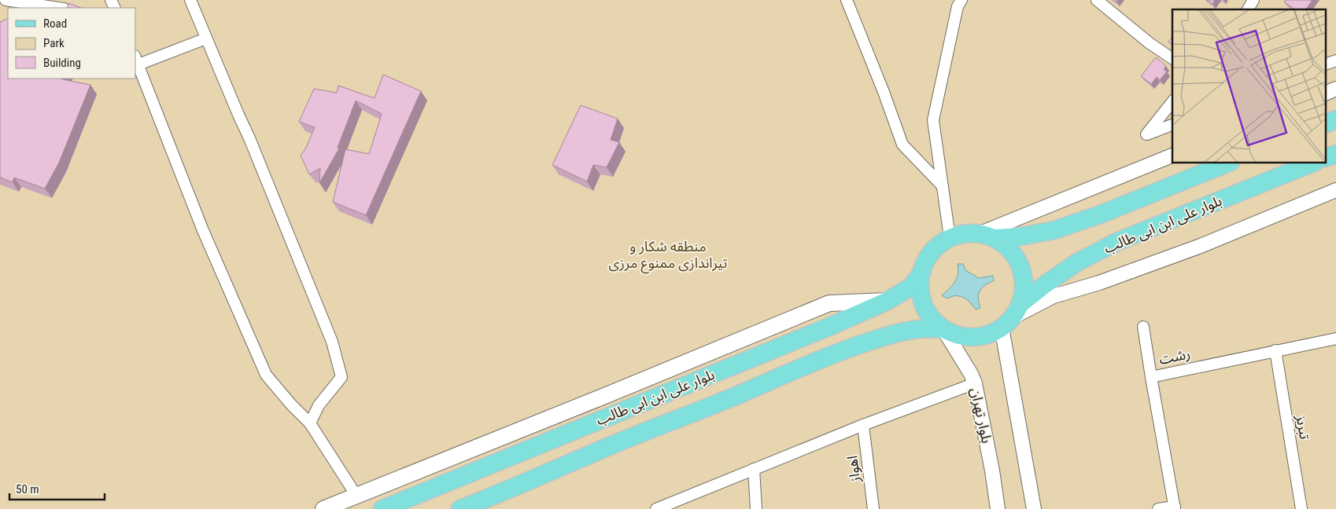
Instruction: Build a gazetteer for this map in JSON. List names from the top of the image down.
{
  "streets": {
    "main road": ["بلوار علی ابن ابی طالب"],
    "street": [
      "رشت",
      "بلوار تهران",
      "تبریز",
      "اهواز"
    ]
  },
  "crossings": [
    ["بلوار علی ابن ابی طالب", "بلوار تهران"],
    ["رشت", "تبریز"]
  ],
  "parks": ["منطقه شکار و تیراندازی ممنوع مرزی"],
  "legend": ["Road", "Park", "Building"],
  "scale_bar": "50 m"
}
